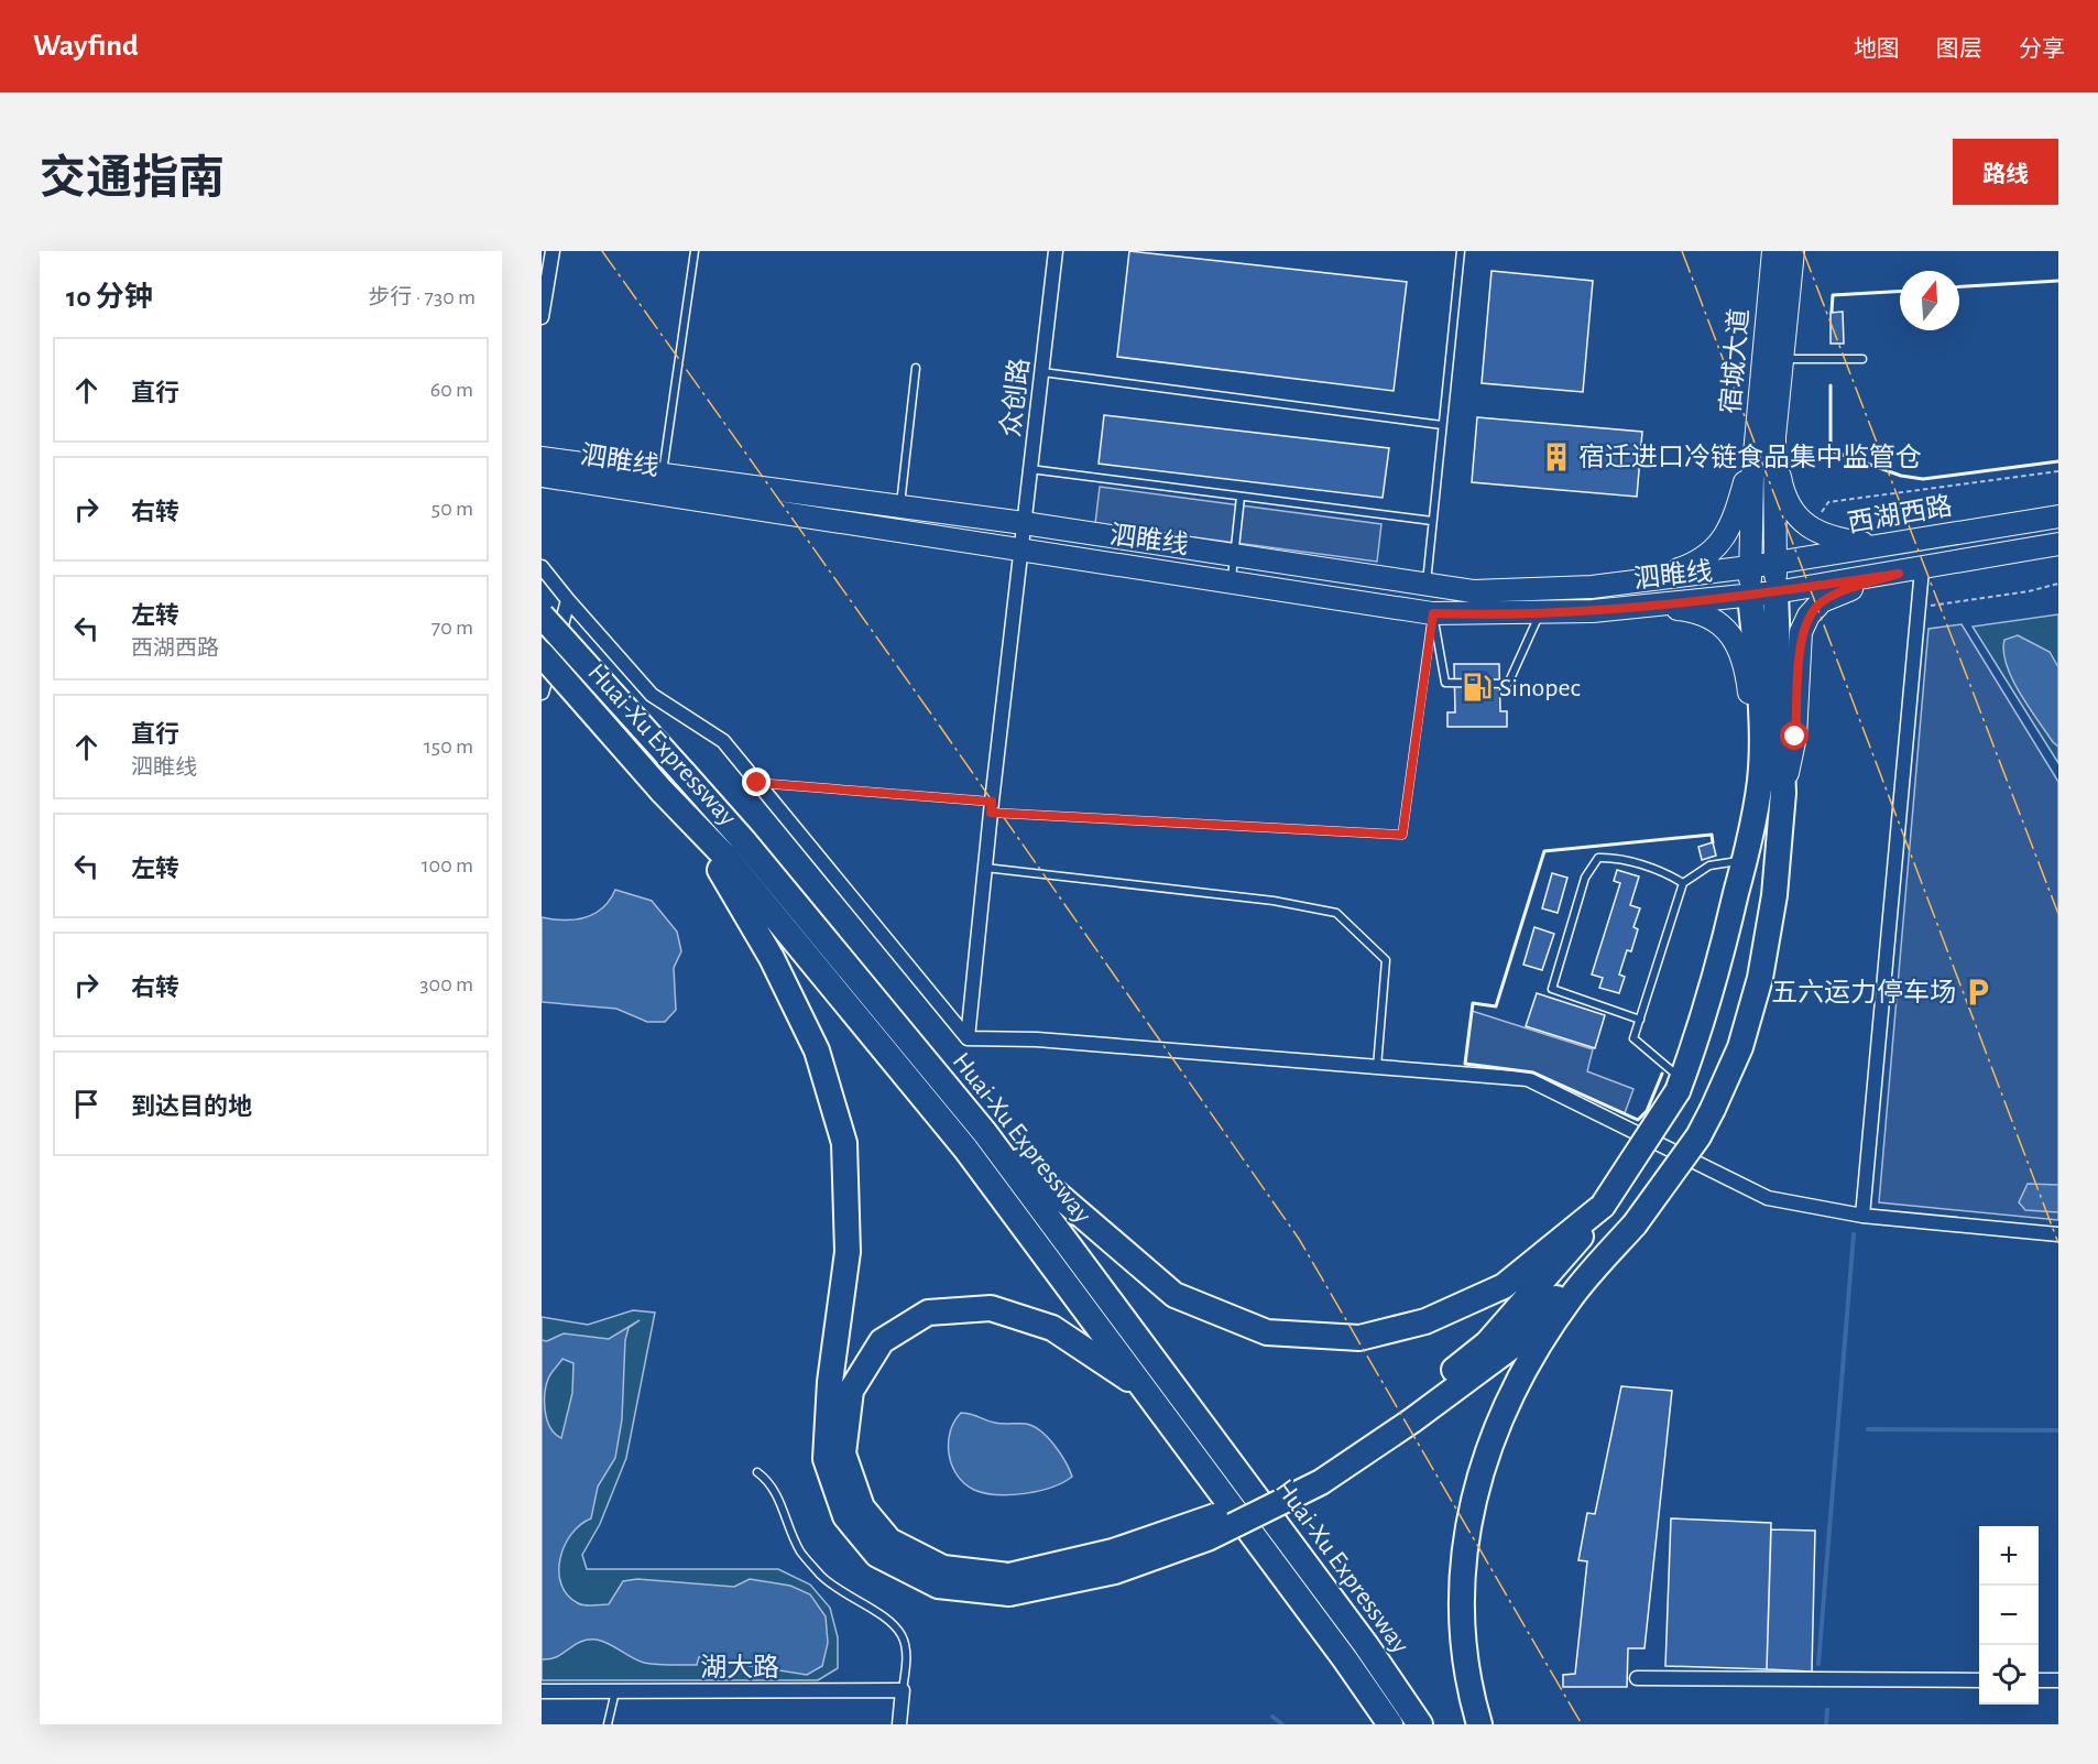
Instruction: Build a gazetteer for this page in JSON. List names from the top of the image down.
{
  "streets": {
    "highway": ["Huai-Xu Expressway"],
    "main road": ["宿城大道", "泗睢线", "西湖西路"],
    "street": ["众创路", "湖大路"]
  },
  "crossings": [
    ["宿城大道", "泗睢线"],
    ["宿城大道", "西湖西路"],
    ["众创路", "泗睢线"],
    ["泗睢线", "西湖西路"]
  ],
  "places": {
    "building": ["宿迁进口冷链食品集中监管仓"],
    "fuel station": ["Sinopec"],
    "parking": ["五六运力停车场"]
  },
  "north": "top",
  "page": {
    "header": "Wayfind",
    "nav": ["地图", "图层", "分享"],
    "title": "交通指南",
    "buttons": "路线",
    "heading": ["10 分钟", "步行 · 730 m"],
    "list": [
      ["直行", "60 m"],
      ["右转", "50 m"],
      ["左转", "西湖西路", "70 m"],
      ["直行", "泗睢线", "150 m"],
      ["左转", "100 m"],
      ["右转", "300 m"],
      "到达目的地"
    ],
    "map_buttons": ["+", "−"]
  }
}
